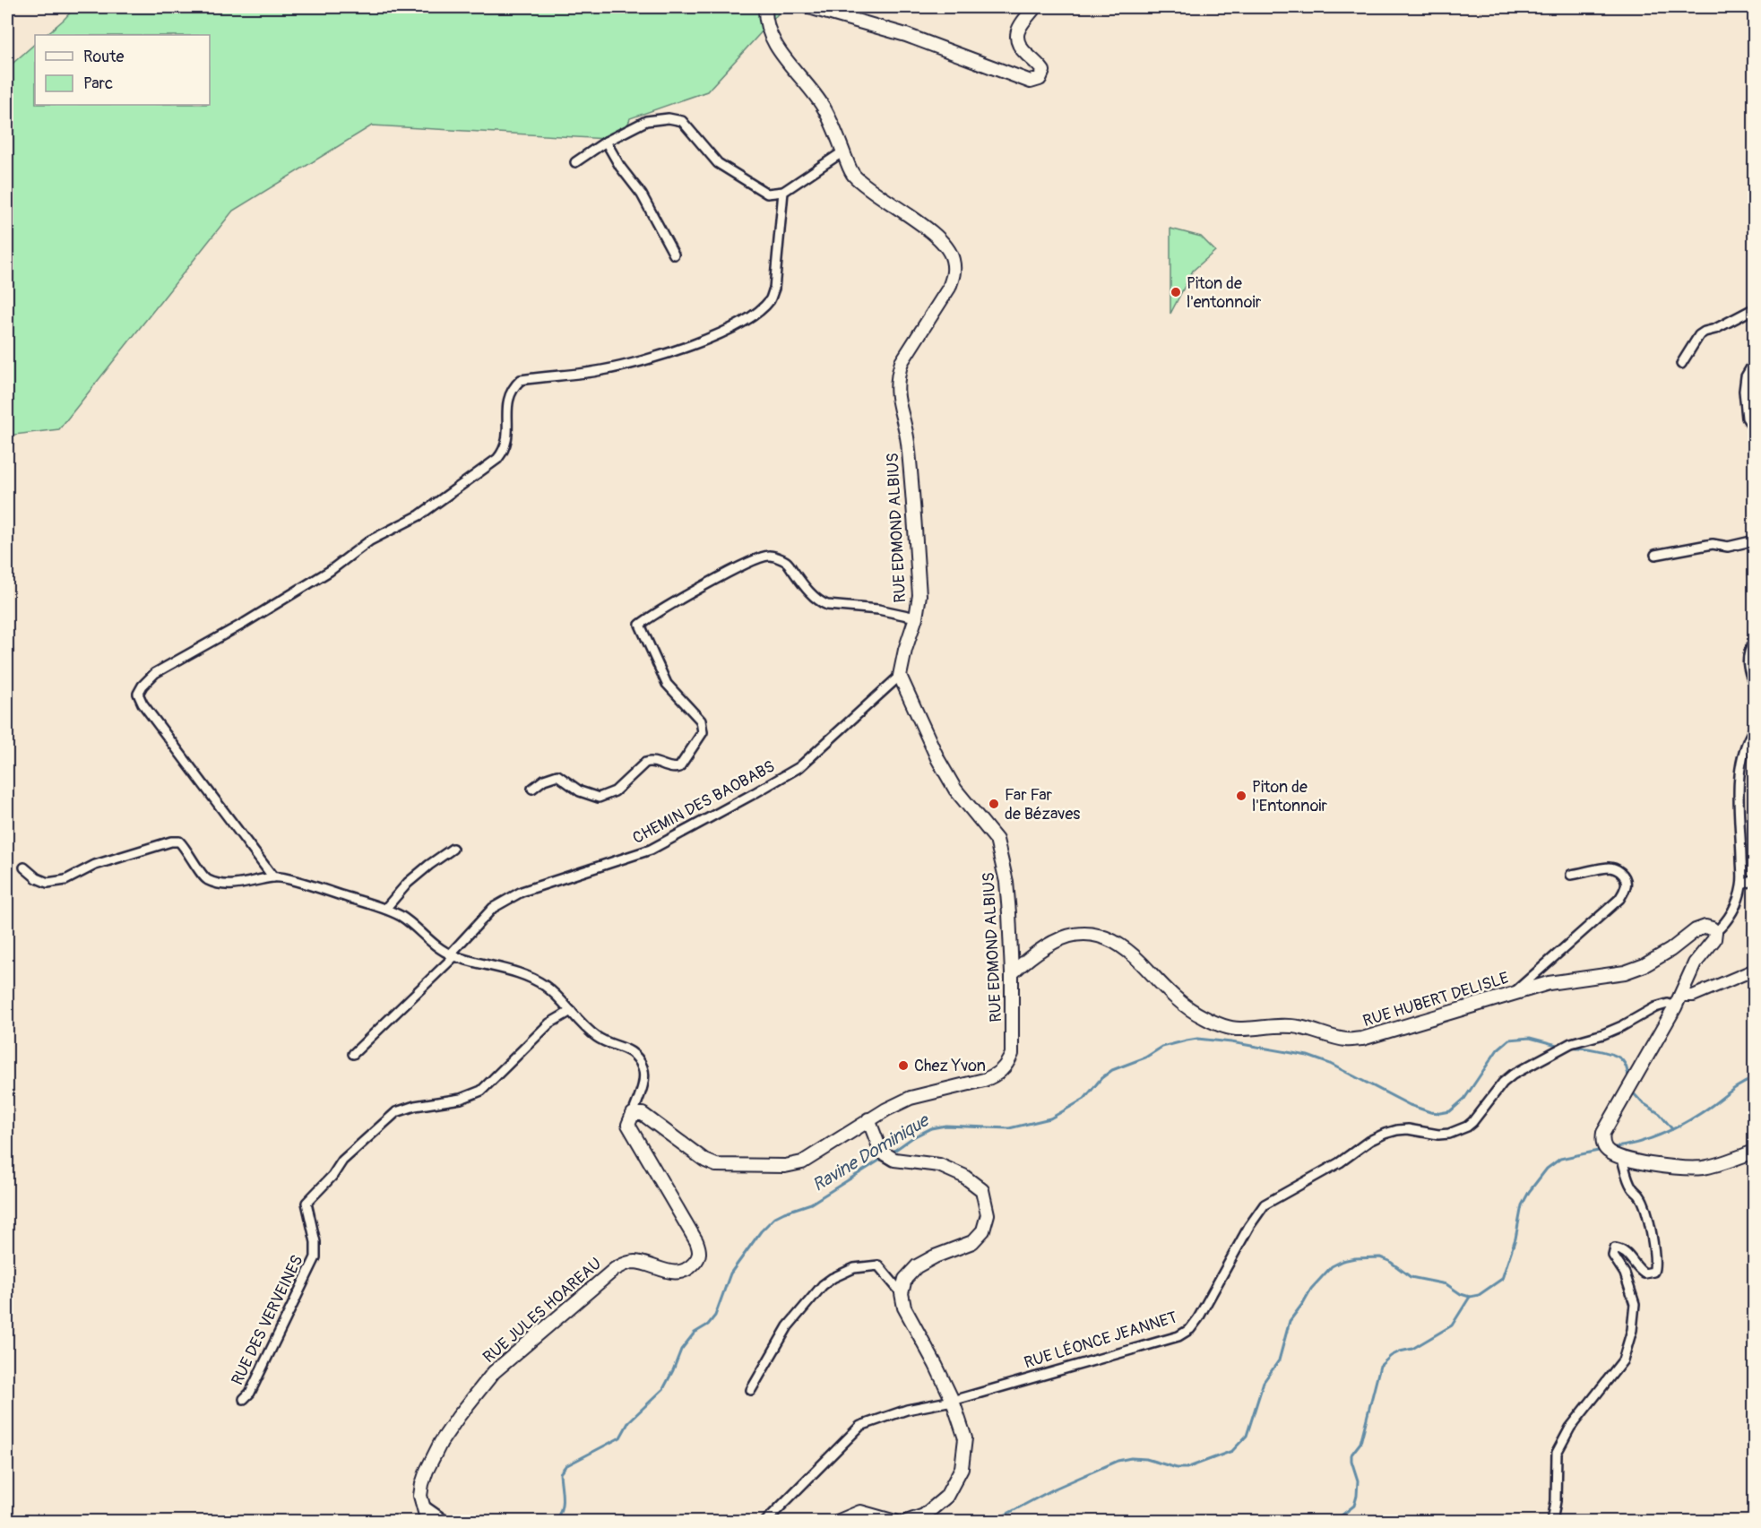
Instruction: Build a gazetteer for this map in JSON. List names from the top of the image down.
{
  "streets": {
    "main road": ["RUE EDMOND ALBIUS", "RUE HUBERT DELISLE", "RUE JULES HOAREAU"],
    "street": ["CHEMIN DES BAOBABS", "RUE DES VERVEINES", "RUE LÉONCE JEANNET"]
  },
  "crossings": [
    ["RUE EDMOND ALBIUS", "CHEMIN DES BAOBABS"],
    ["RUE EDMOND ALBIUS", "RUE HUBERT DELISLE"]
  ],
  "water": ["Ravine Dominique"],
  "places": [
    "Piton de l'entonnoir",
    "Piton de l'Entonnoir",
    "Far Far de Bézaves",
    "Chez Yvon"
  ],
  "legend": ["Route", "Parc"]
}
